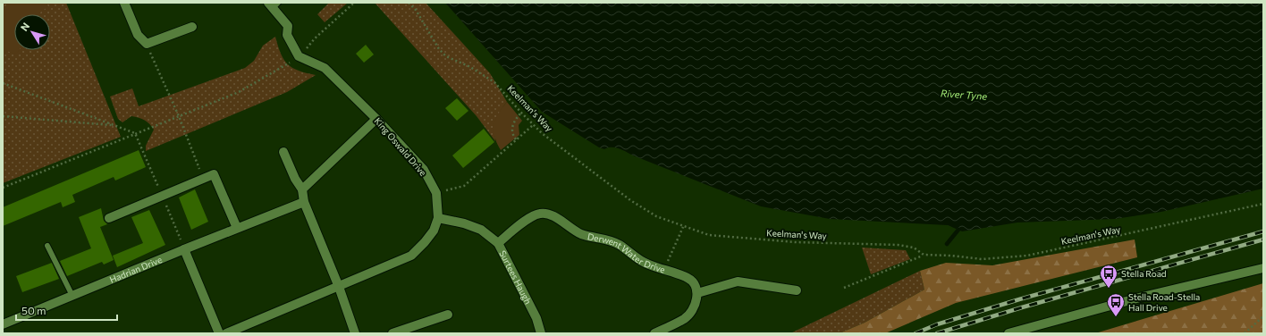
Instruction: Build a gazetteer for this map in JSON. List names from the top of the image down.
{
  "streets": {
    "street": [
      "King Oswald Drive",
      "Derwent Water Drive",
      "Hadrian Drive",
      "Surtees Haugh"
    ],
    "path": ["Keelman's Way"]
  },
  "crossings": [
    ["King Oswald Drive", "Surtees Haugh"],
    ["Derwent Water Drive", "Surtees Haugh"]
  ],
  "water": ["River Tyne"],
  "places": {
    "bus stop": ["Stella Road", "Stella Road-Stella Hall Drive"]
  },
  "scale_bar": "50 m",
  "north": "top left"
}
